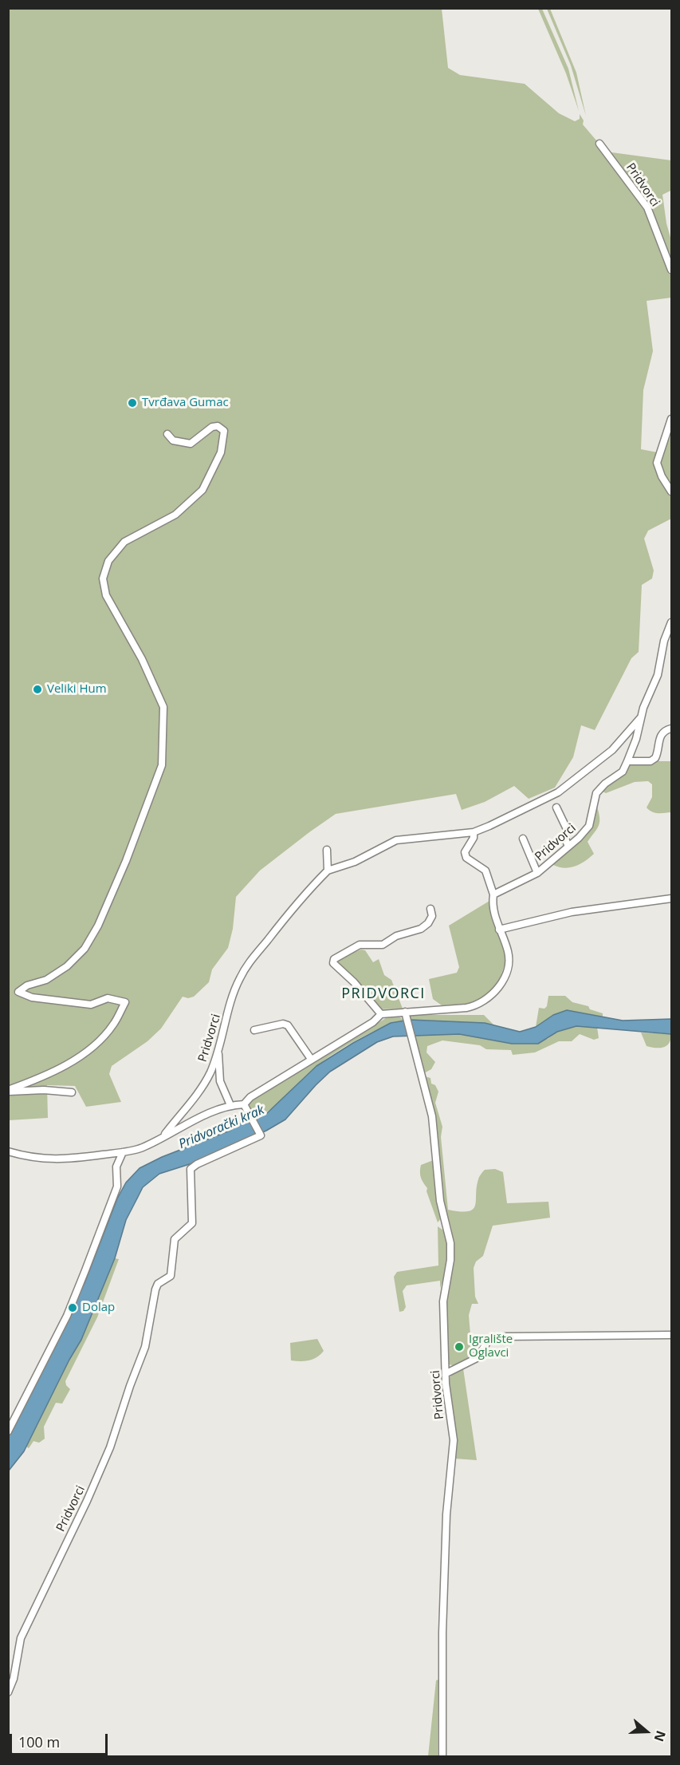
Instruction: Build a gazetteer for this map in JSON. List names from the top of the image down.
{
  "streets": {
    "street": ["Pridvorci"]
  },
  "districts": ["PRIDVORCI"],
  "water": ["Pridvorački krak"],
  "places": [
    "Tvrđava Gumac",
    "Veliki Hum",
    "Dolap",
    "Igralište Oglavci"
  ],
  "scale_bar": "100 m",
  "north": "right"
}
